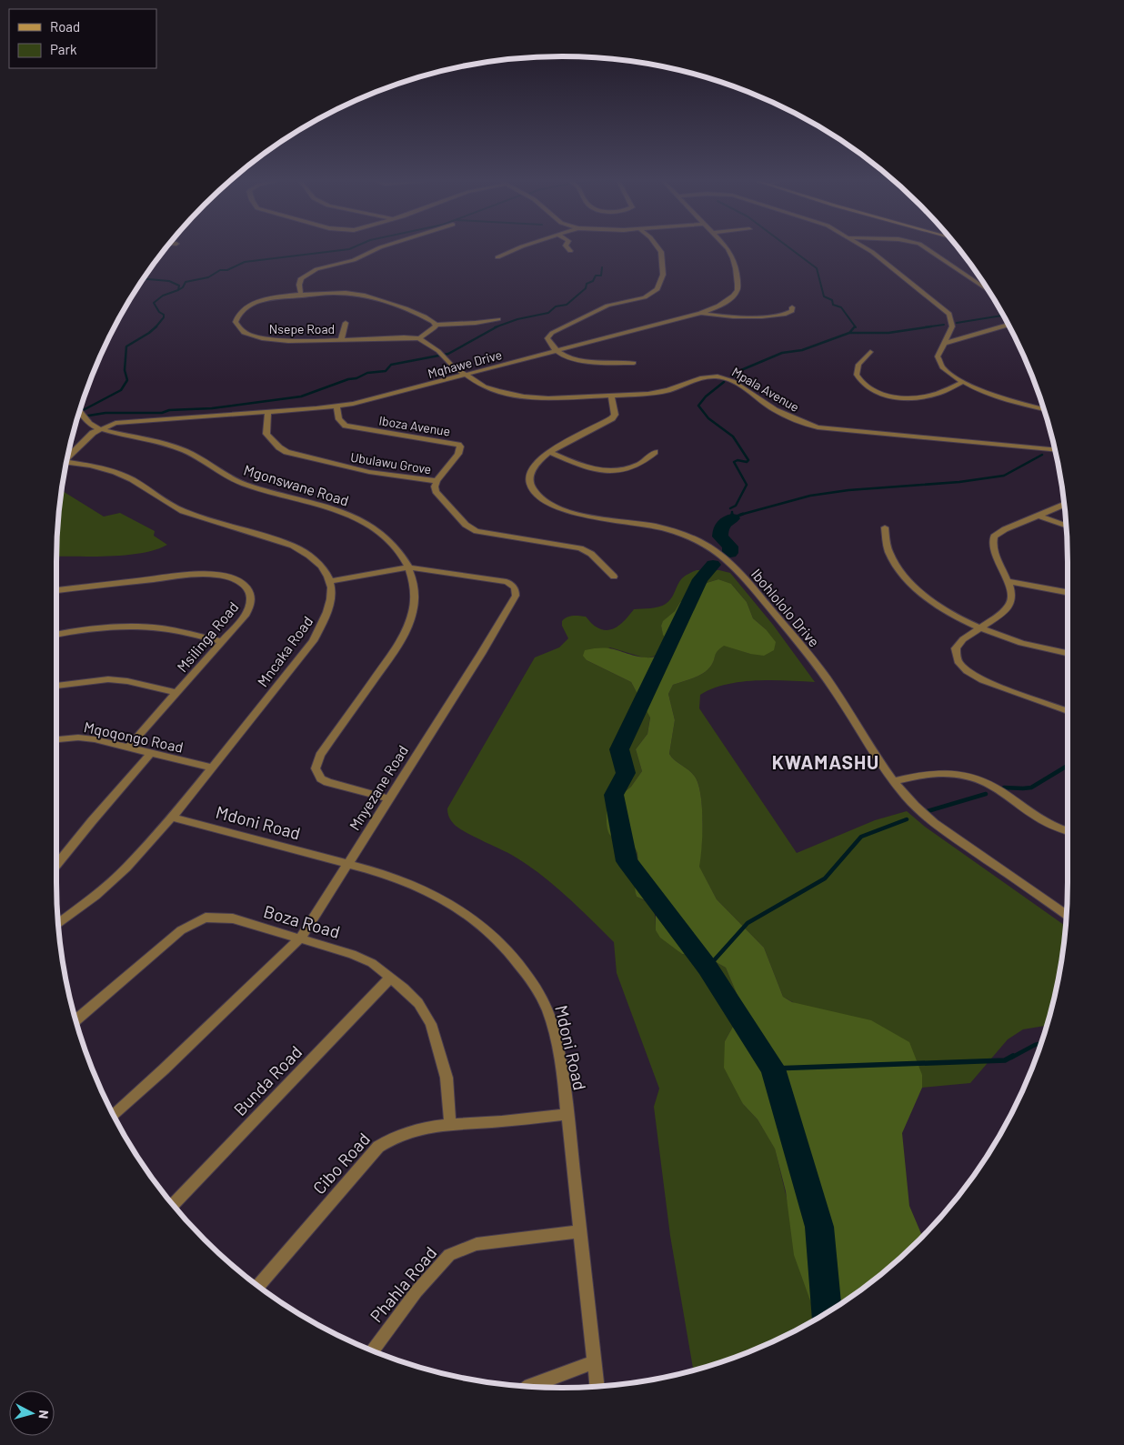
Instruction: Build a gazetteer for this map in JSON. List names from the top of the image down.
{
  "streets": {
    "street": [
      "Nsepe Road",
      "Mqhawe Drive",
      "Mpala Avenue",
      "Iboza Avenue",
      "Ubulawu Grove",
      "Mgonswane Road",
      "Ibohlololo Drive",
      "Msilinga Road",
      "Mncaka Road",
      "Mqoqongo Road",
      "Mnyezane Road",
      "Mdoni Road",
      "Boza Road",
      "Bunda Road",
      "Cibo Road",
      "Phahla Road"
    ]
  },
  "crossings": [
    ["Mqhawe Drive", "Mpala Avenue"],
    ["Mqhawe Drive", "Iboza Avenue"],
    ["Mqhawe Drive", "Ubulawu Grove"],
    ["Mqhawe Drive", "Mgonswane Road"],
    ["Mpala Avenue", "Ibohlololo Drive"],
    ["Iboza Avenue", "Ubulawu Grove"],
    ["Mgonswane Road", "Mnyezane Road"],
    ["Msilinga Road", "Mqoqongo Road"],
    ["Mncaka Road", "Mqoqongo Road"],
    ["Mncaka Road", "Mnyezane Road"],
    ["Mncaka Road", "Mdoni Road"],
    ["Mnyezane Road", "Mdoni Road"],
    ["Mnyezane Road", "Boza Road"],
    ["Mdoni Road", "Cibo Road"],
    ["Mdoni Road", "Phahla Road"],
    ["Boza Road", "Bunda Road"],
    ["Boza Road", "Cibo Road"]
  ],
  "districts": ["KWAMASHU"],
  "legend": ["Road", "Park"],
  "north": "right"
}
